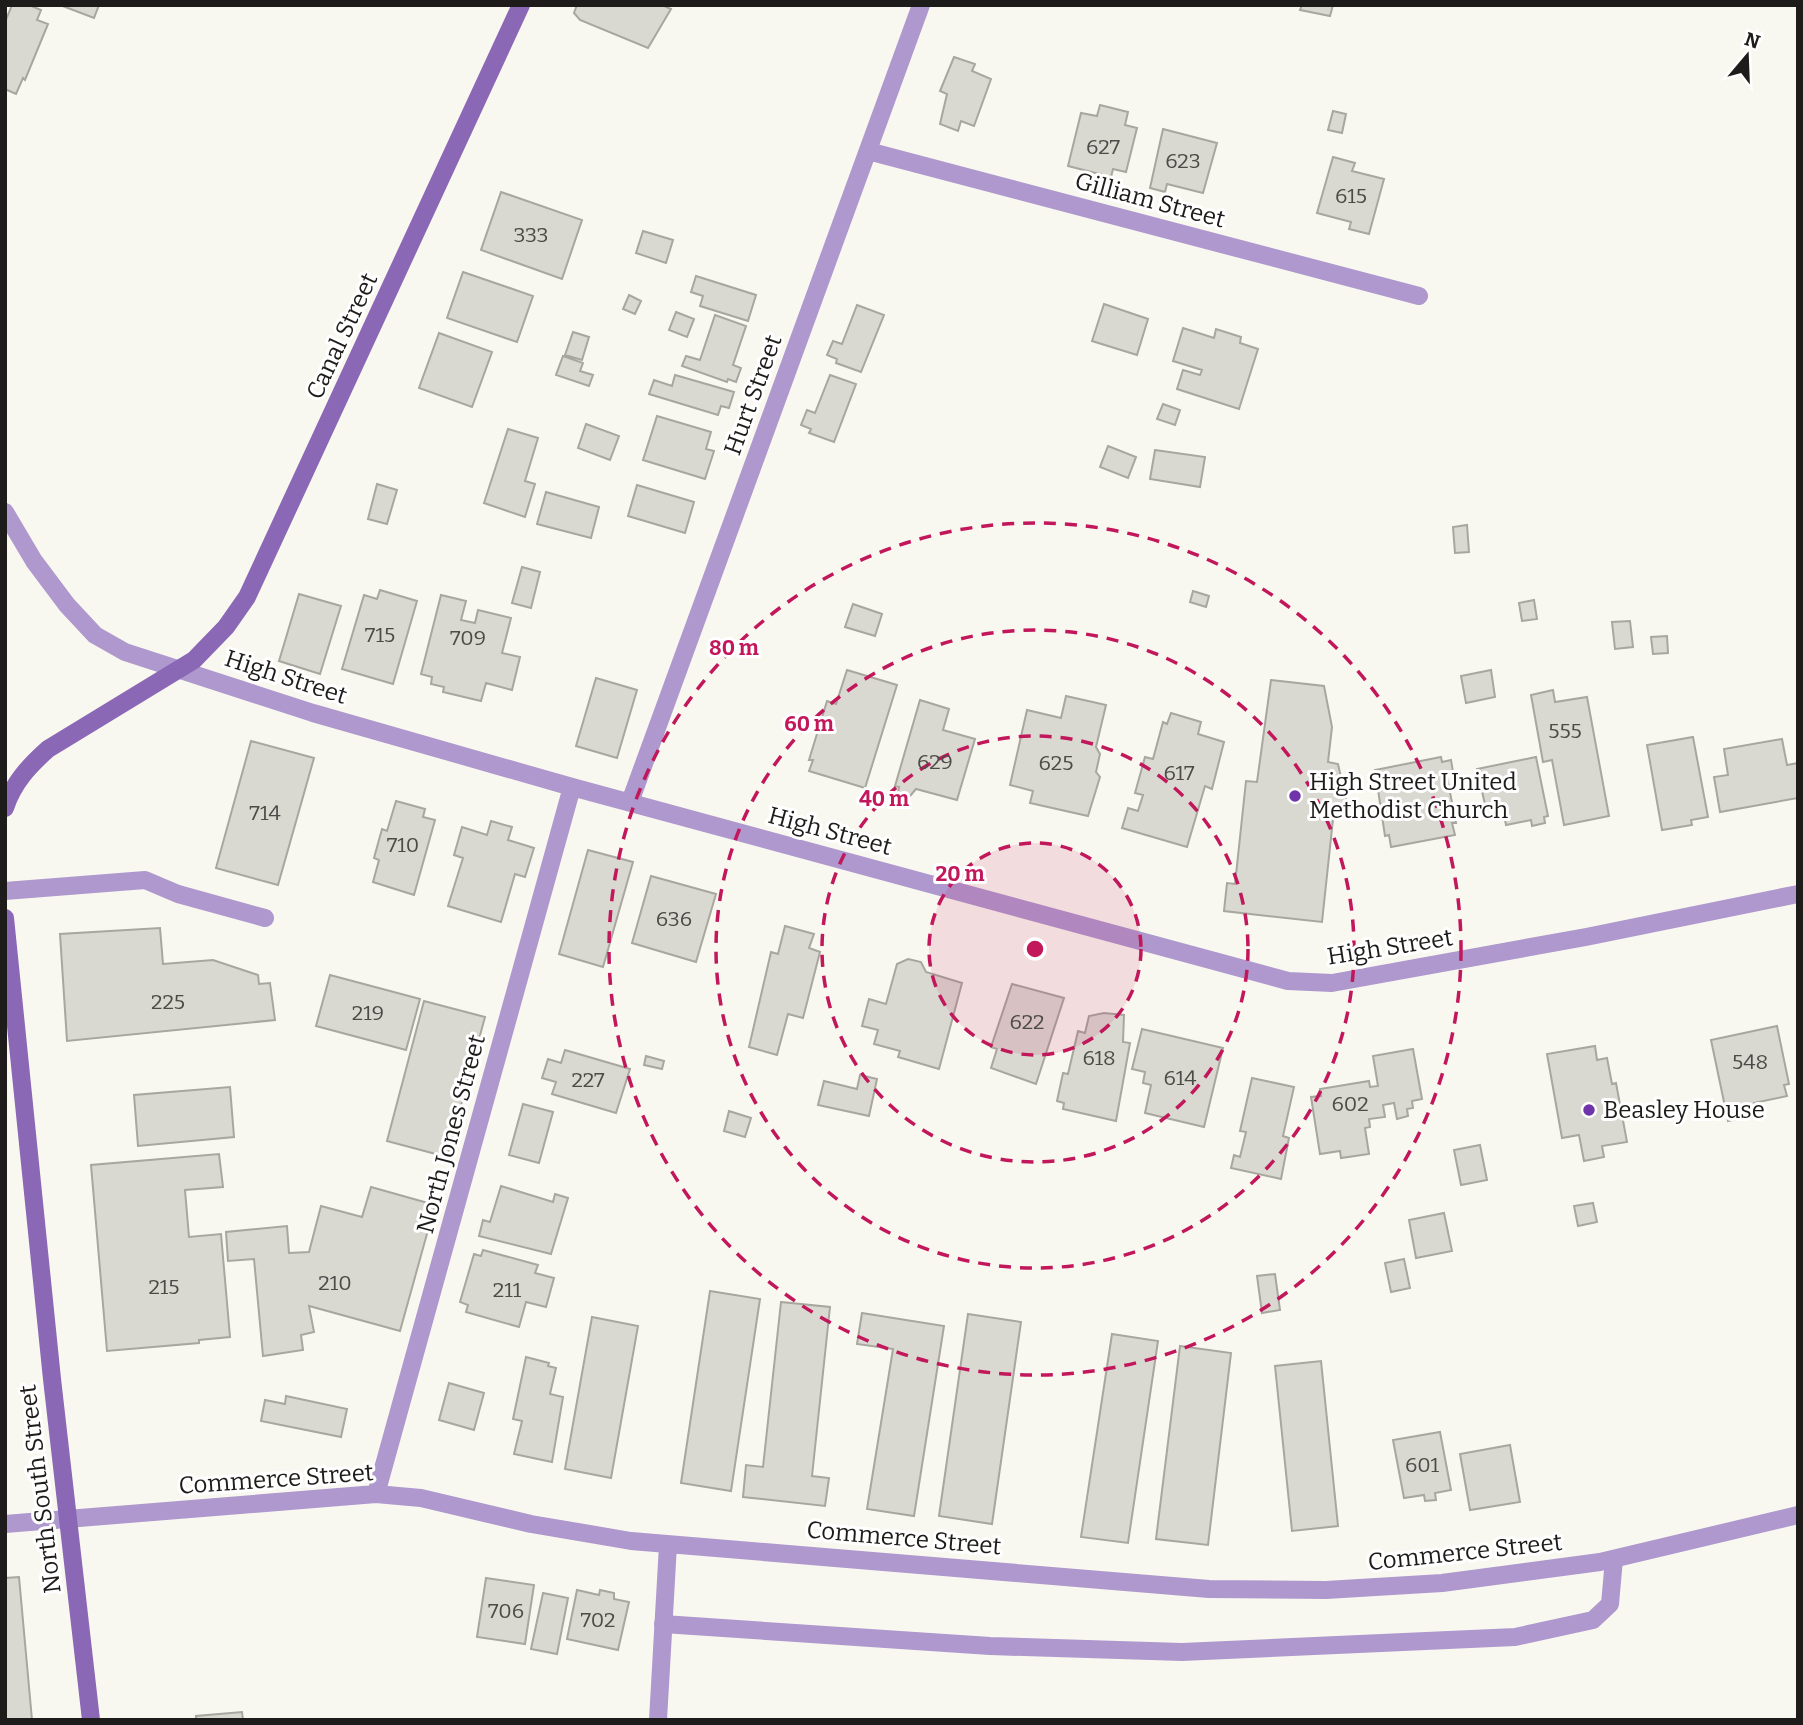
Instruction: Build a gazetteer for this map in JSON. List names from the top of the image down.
{
  "streets": {
    "main road": ["Canal Street", "North South Street"],
    "street": [
      "Gilliam Street",
      "Hurt Street",
      "High Street",
      "North Jones Street",
      "Commerce Street"
    ]
  },
  "crossings": [
    ["Gilliam Street", "Hurt Street"],
    ["Canal Street", "High Street"],
    ["Hurt Street", "High Street"],
    ["High Street", "North Jones Street"],
    ["North Jones Street", "Commerce Street"],
    ["Commerce Street", "North South Street"]
  ],
  "places": ["High Street United Methodist Church", "Beasley House"],
  "house_numbers": [
    "627",
    "623",
    "615",
    "333",
    "715",
    "709",
    "555",
    "629",
    "625",
    "617",
    "714",
    "710",
    "636",
    "225",
    "219",
    "622",
    "618",
    "548",
    "614",
    "227",
    "602",
    "210",
    "215",
    "211",
    "601",
    "706",
    "702"
  ],
  "north": "top",
  "rings": [
    "80 m",
    "60 m",
    "40 m",
    "20 m"
  ]
}
